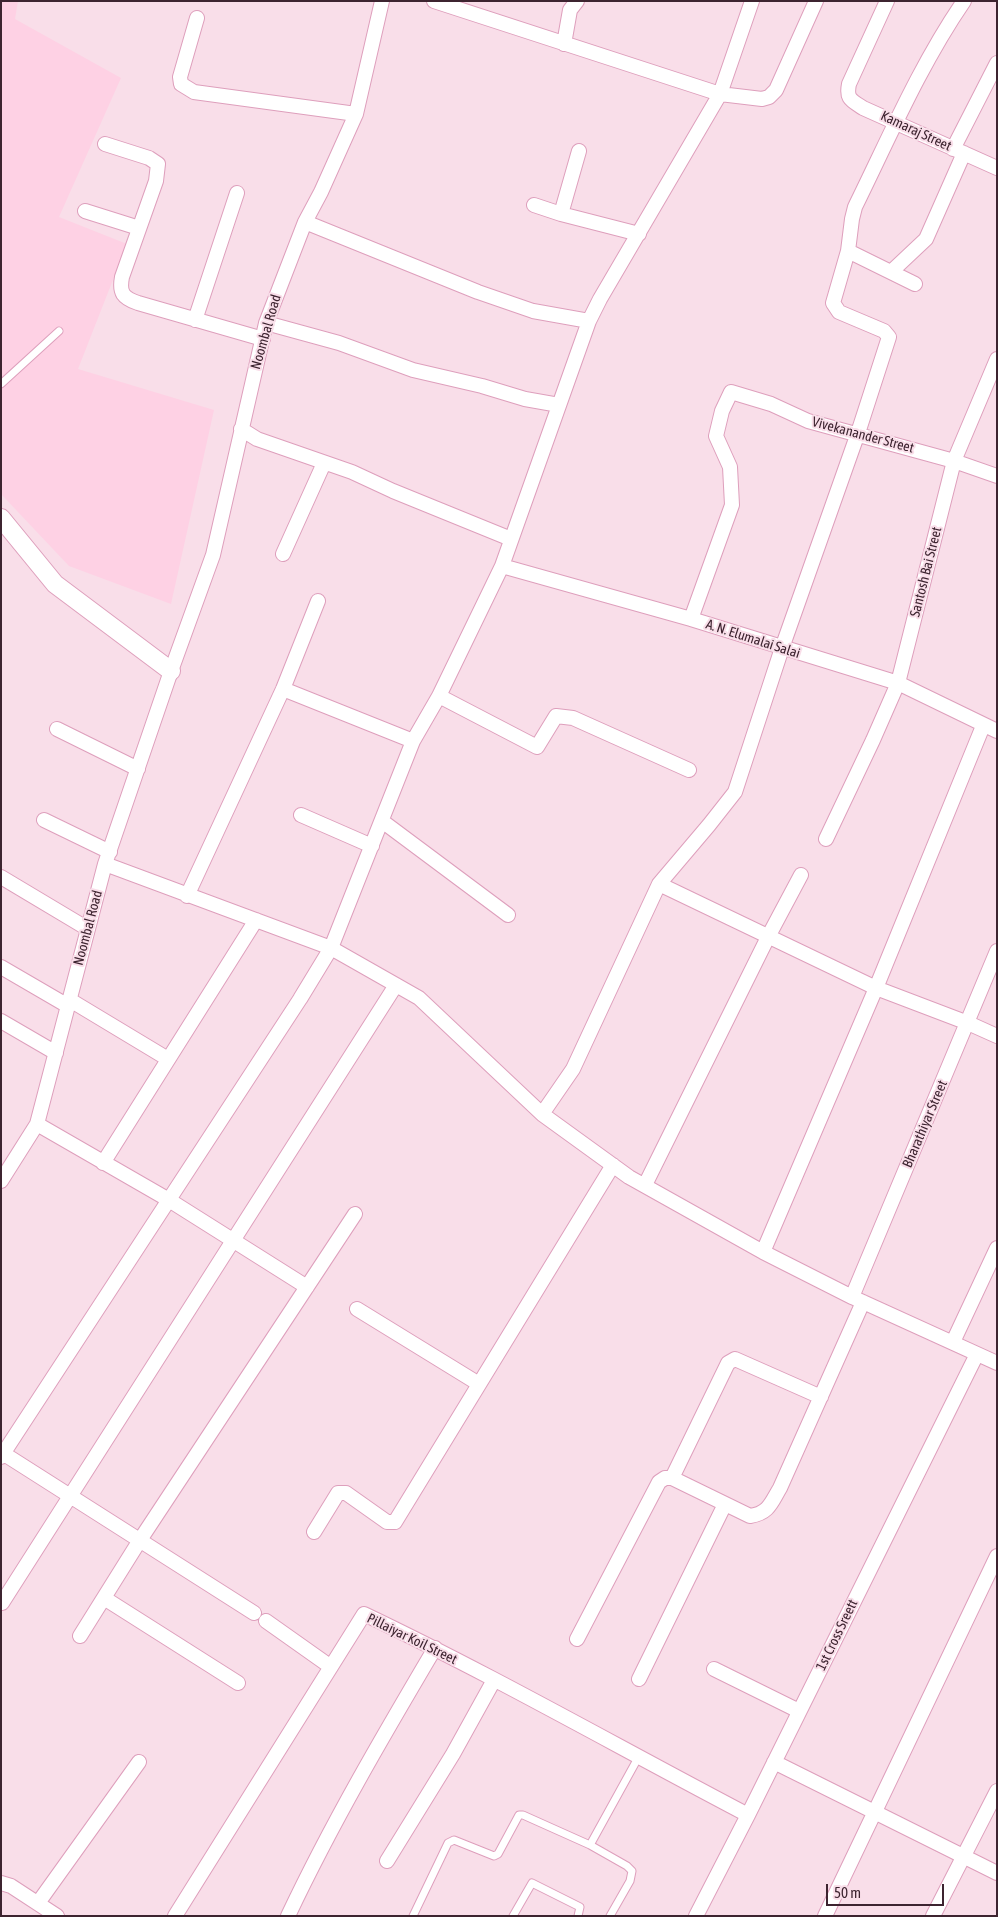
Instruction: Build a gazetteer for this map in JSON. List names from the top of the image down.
{
  "streets": {
    "street": [
      "Kamaraj Street",
      "Noombal Road",
      "Vivekanander Street",
      "Santosh Bai Street",
      "A. N. Elumalai Salai",
      "Bharathiyar Street",
      "1st Cross Sreett",
      "Pillaiyar Koil Street"
    ]
  },
  "crossings": [
    ["Vivekanander Street", "Santosh Bai Street"],
    ["Vivekanander Street", "A. N. Elumalai Salai"],
    ["Santosh Bai Street", "A. N. Elumalai Salai"],
    ["1st Cross Sreett", "Pillaiyar Koil Street"]
  ],
  "scale_bar": "50 m"
}
